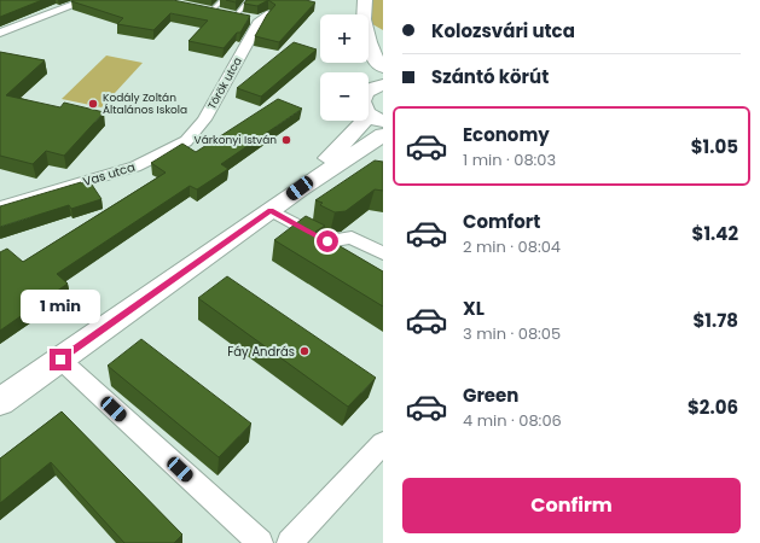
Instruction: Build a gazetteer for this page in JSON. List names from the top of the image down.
{
  "streets": {
    "street": ["Török utca", "Vas utca"]
  },
  "crossings": [
    ["Török utca", "Vas utca"]
  ],
  "places": ["Kodály Zoltán Általános Iskola", "Várkonyi István", "Fáy András"],
  "page": {
    "banner": ["Kolozsvári utca", "Szántó körút"],
    "map_buttons": ["+", "−"],
    "list": [
      {
        "name": "Economy",
        "note": "1 min · 08:03",
        "value": "$1.05"
      },
      {
        "name": "Comfort",
        "note": "2 min · 08:04",
        "value": "$1.42"
      },
      {
        "name": "XL",
        "note": "3 min · 08:05",
        "value": "$1.78"
      },
      {
        "name": "Green",
        "note": "4 min · 08:06",
        "value": "$2.06"
      }
    ],
    "bubble": "1 min",
    "buttons": "Confirm"
  }
}
